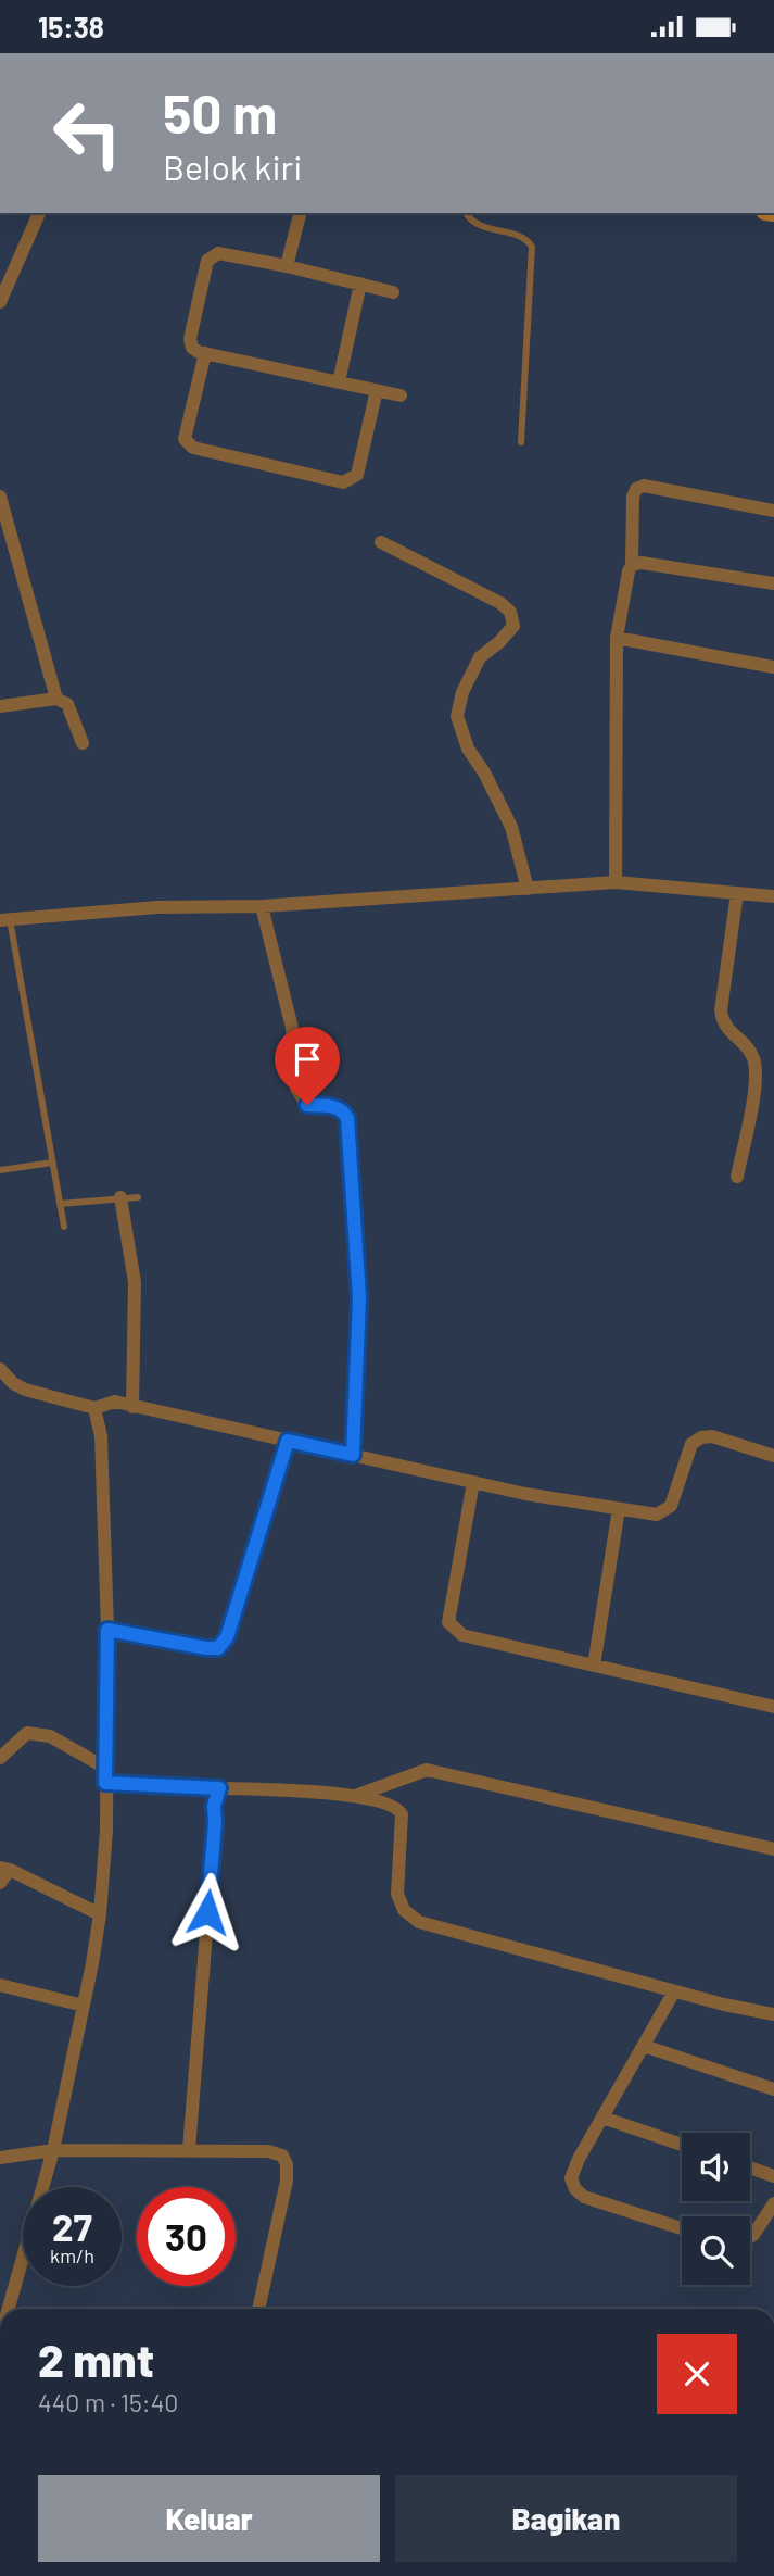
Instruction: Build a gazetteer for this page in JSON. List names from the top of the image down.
{
  "page": {
    "status": "15:38",
    "turn": ["50 m", "Belok kiri"],
    "speed": "27 km/h",
    "limit": "30",
    "heading": ["2 mnt", "440 m · 15:40"],
    "buttons": ["Keluar", "Bagikan"]
  }
}
